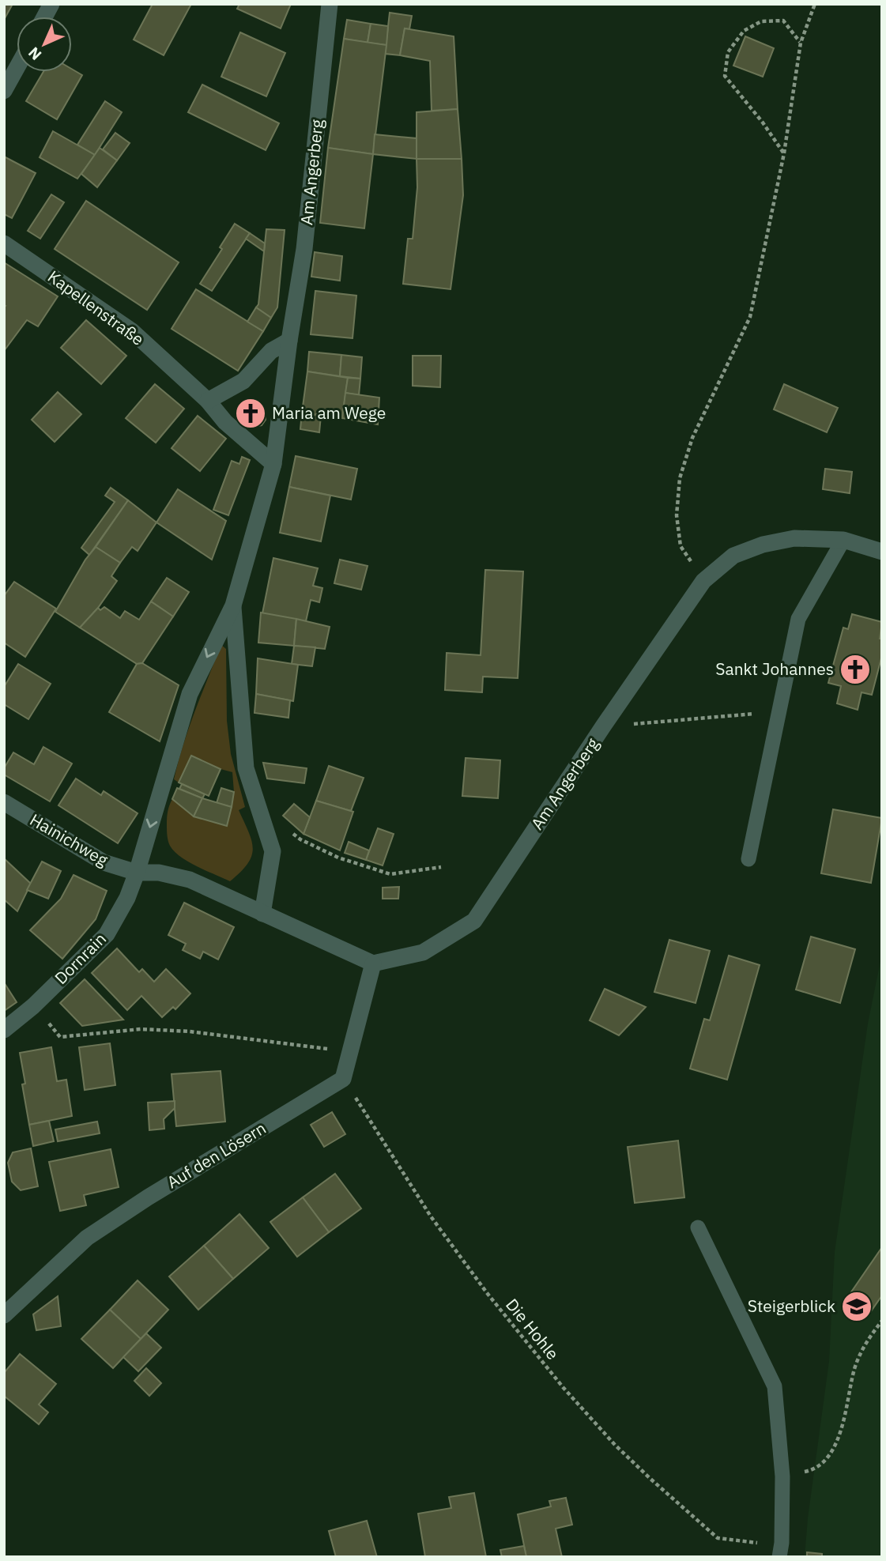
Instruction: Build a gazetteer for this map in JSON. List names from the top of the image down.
{
  "streets": {
    "street": [
      "Am Angerberg",
      "Kapellenstraße",
      "Hainichweg",
      "Dornrain",
      "Auf den Lösern"
    ],
    "path": ["Die Hohle"]
  },
  "crossings": [
    ["Am Angerberg", "Kapellenstraße"],
    ["Am Angerberg", "Hainichweg"],
    ["Am Angerberg", "Dornrain"],
    ["Hainichweg", "Dornrain"],
    ["Auf den Lösern", "Die Hohle"]
  ],
  "places": {
    "church": ["Maria am Wege", "Sankt Johannes"],
    "school or university": ["Steigerblick"]
  },
  "north": "bottom left"
}
